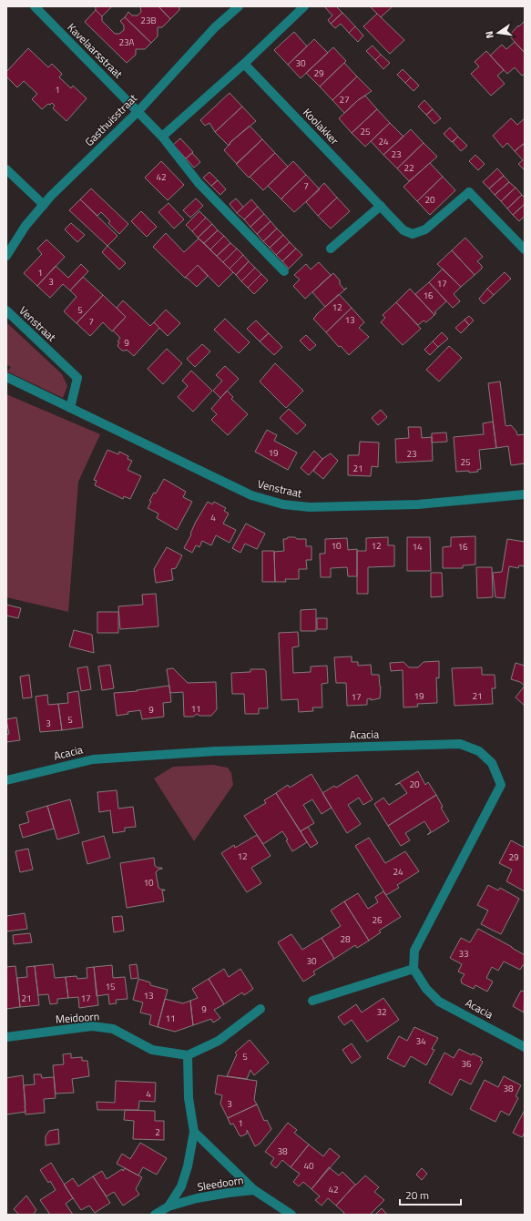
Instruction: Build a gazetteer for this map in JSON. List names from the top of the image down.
{
  "streets": {
    "street": [
      "Kavelaarsstraat",
      "Gasthuisstraat",
      "Koolakker",
      "Venstraat",
      "Acacia",
      "Meidoorn",
      "Sleedoorn"
    ]
  },
  "crossings": [
    ["Kavelaarsstraat", "Gasthuisstraat"]
  ],
  "house_numbers": [
    "23B",
    "23A",
    "30",
    "29",
    "1",
    "27",
    "25",
    "24",
    "23",
    "22",
    "42",
    "7",
    "20",
    "1",
    "3",
    "17",
    "16",
    "12",
    "5",
    "13",
    "7",
    "9",
    "19",
    "23",
    "25",
    "21",
    "4",
    "10",
    "12",
    "14",
    "16",
    "19",
    "21",
    "17",
    "11",
    "9",
    "5",
    "3",
    "20",
    "12",
    "29",
    "24",
    "10",
    "26",
    "28",
    "33",
    "30",
    "15",
    "13",
    "21",
    "17",
    "9",
    "32",
    "11",
    "34",
    "5",
    "36",
    "38",
    "4",
    "3",
    "1",
    "2",
    "38",
    "40",
    "42"
  ],
  "scale_bar": "20 m",
  "north": "left"
}
